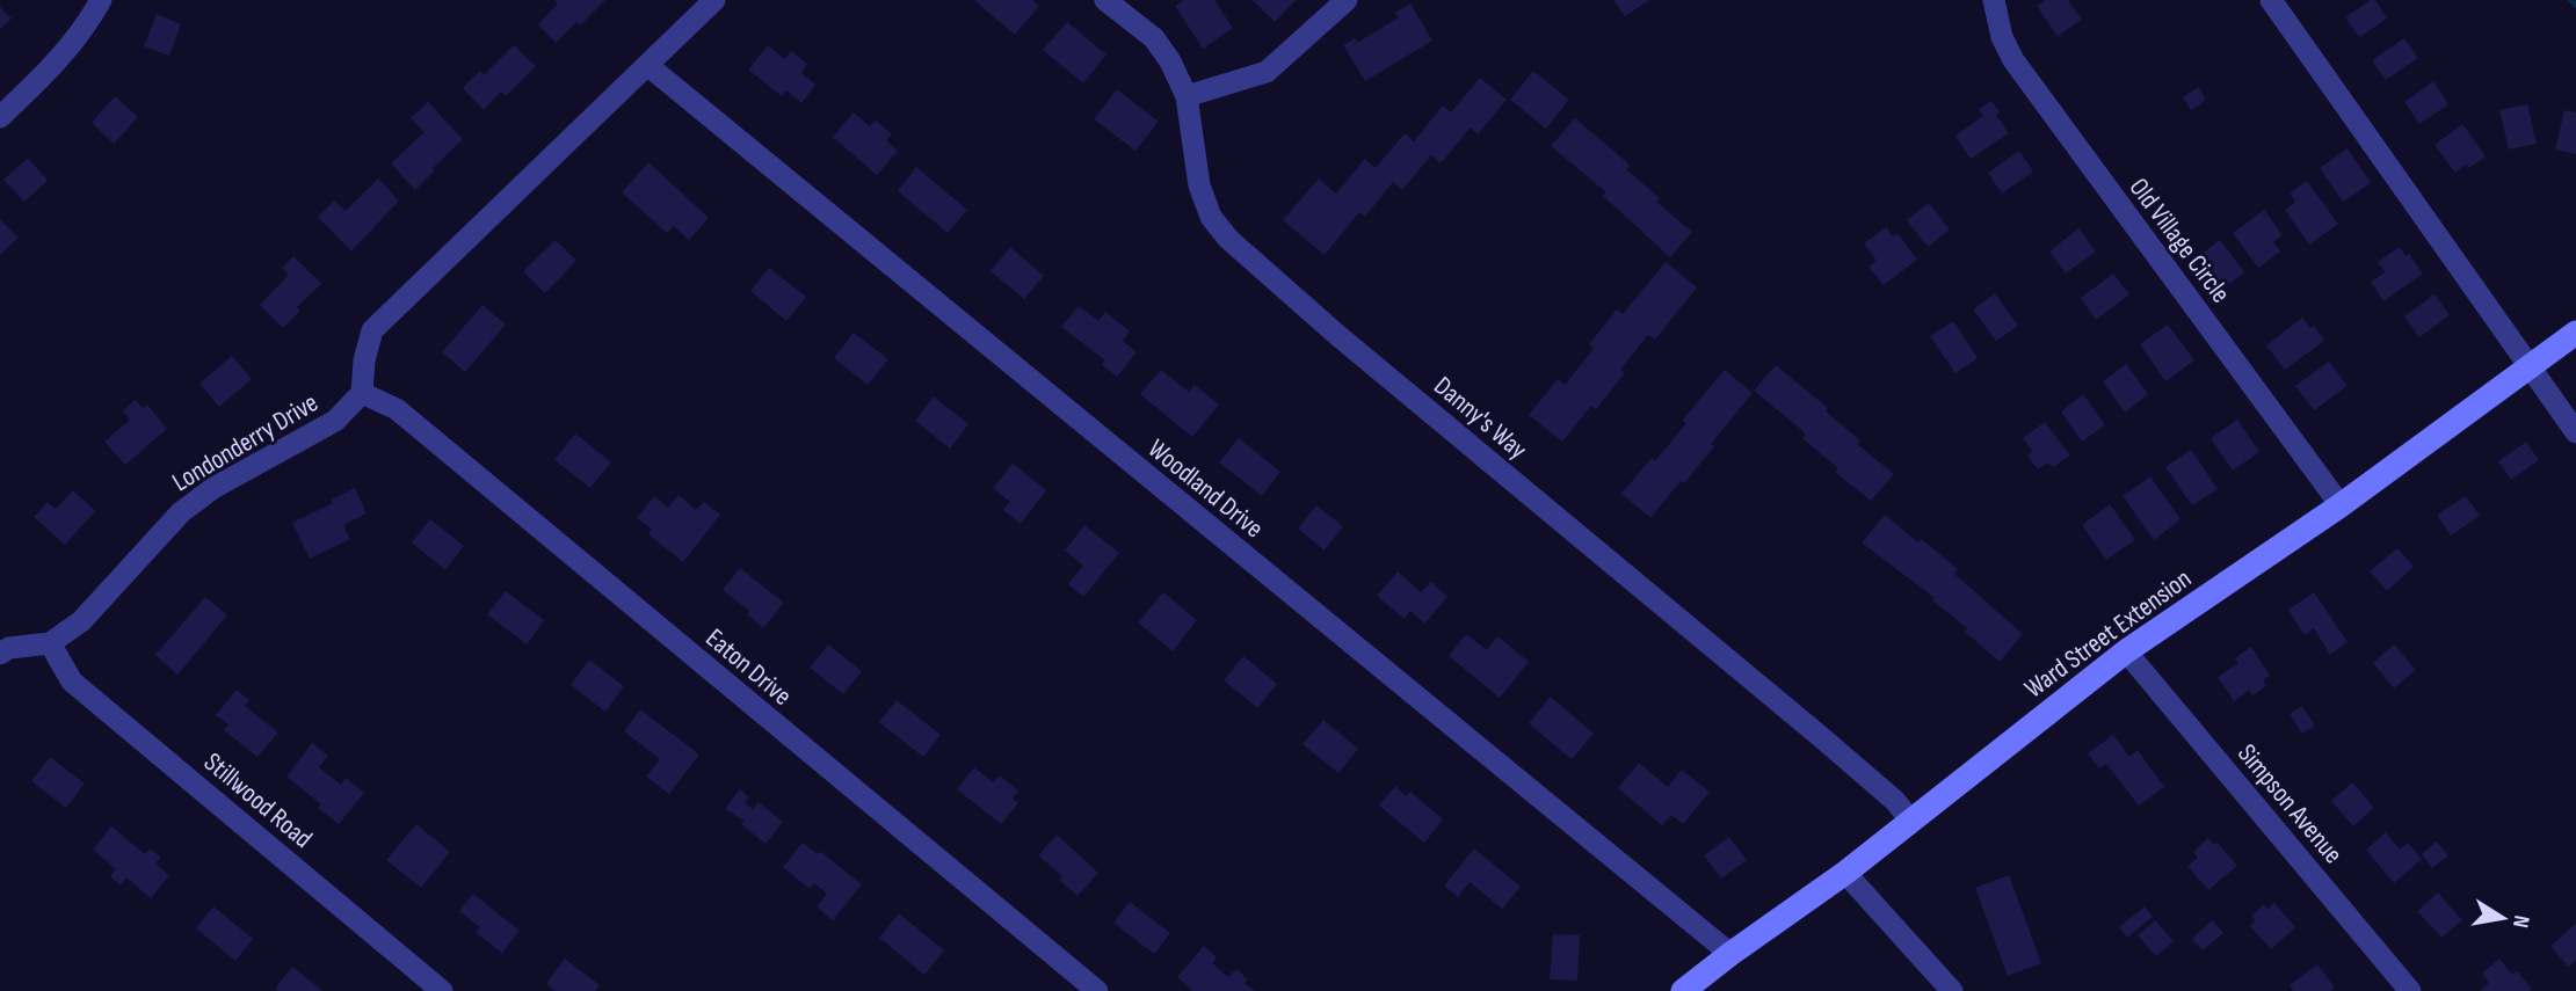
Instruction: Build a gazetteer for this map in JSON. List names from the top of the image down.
{
  "streets": {
    "street": [
      "Old Village Circle",
      "Danny's Way",
      "Londonderry Drive",
      "Woodland Drive",
      "Ward Street Extension",
      "Eaton Drive",
      "Stillwood Road",
      "Simpson Avenue"
    ]
  },
  "crossings": [
    ["Old Village Circle", "Ward Street Extension"],
    ["Danny's Way", "Ward Street Extension"],
    ["Londonderry Drive", "Eaton Drive"],
    ["Londonderry Drive", "Stillwood Road"],
    ["Woodland Drive", "Ward Street Extension"],
    ["Ward Street Extension", "Simpson Avenue"]
  ],
  "north": "right"
}
